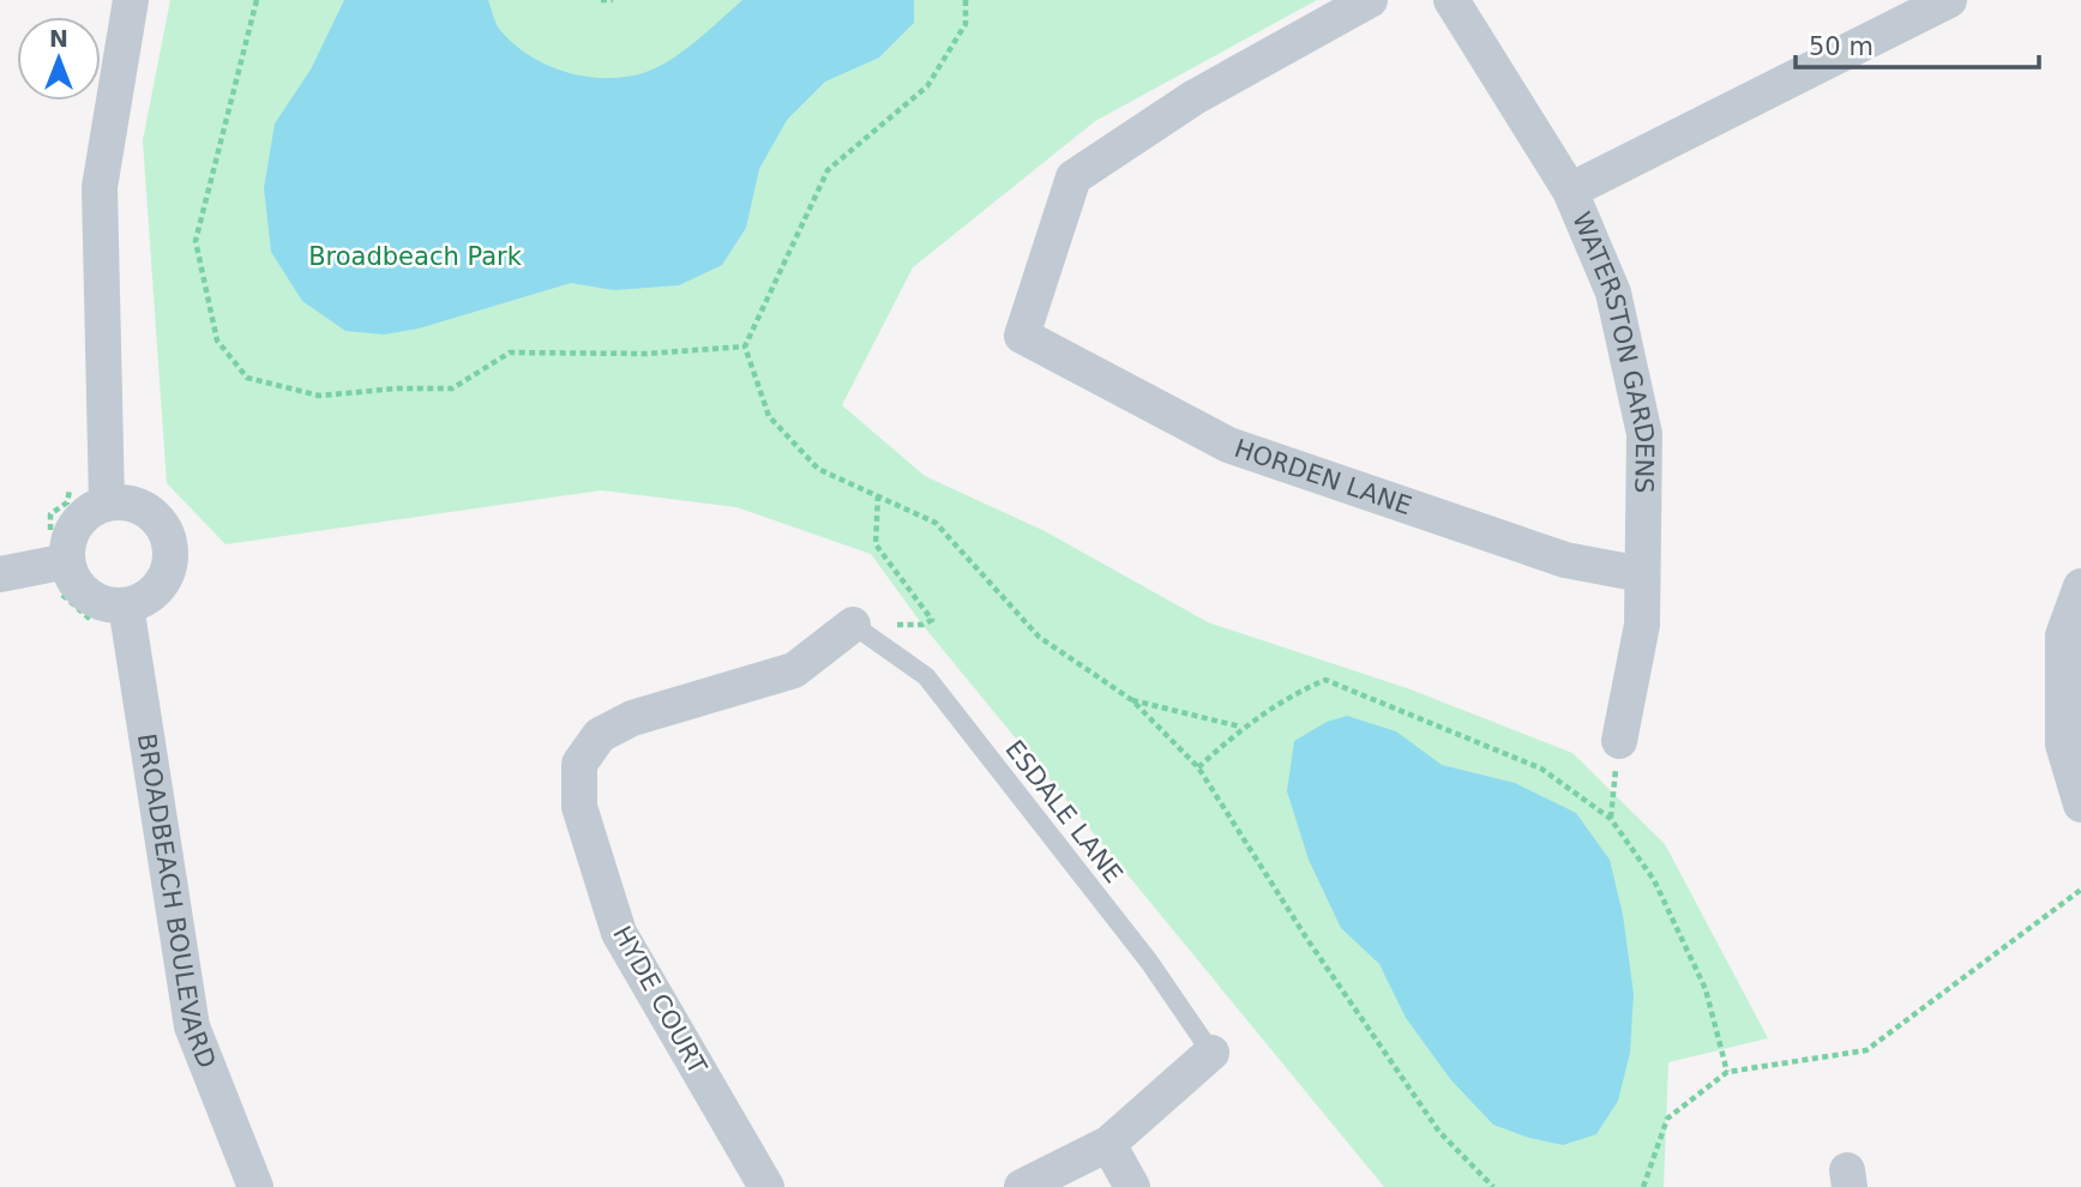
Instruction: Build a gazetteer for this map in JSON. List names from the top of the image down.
{
  "streets": {
    "street": [
      "WATERSTON GARDENS",
      "HORDEN LANE",
      "BROADBEACH BOULEVARD",
      "HYDE COURT"
    ],
    "lane": ["ESDALE LANE"]
  },
  "crossings": [
    ["WATERSTON GARDENS", "HORDEN LANE"],
    ["ESDALE LANE", "HYDE COURT"]
  ],
  "parks": ["Broadbeach Park"],
  "scale_bar": "50 m",
  "north": "top"
}
